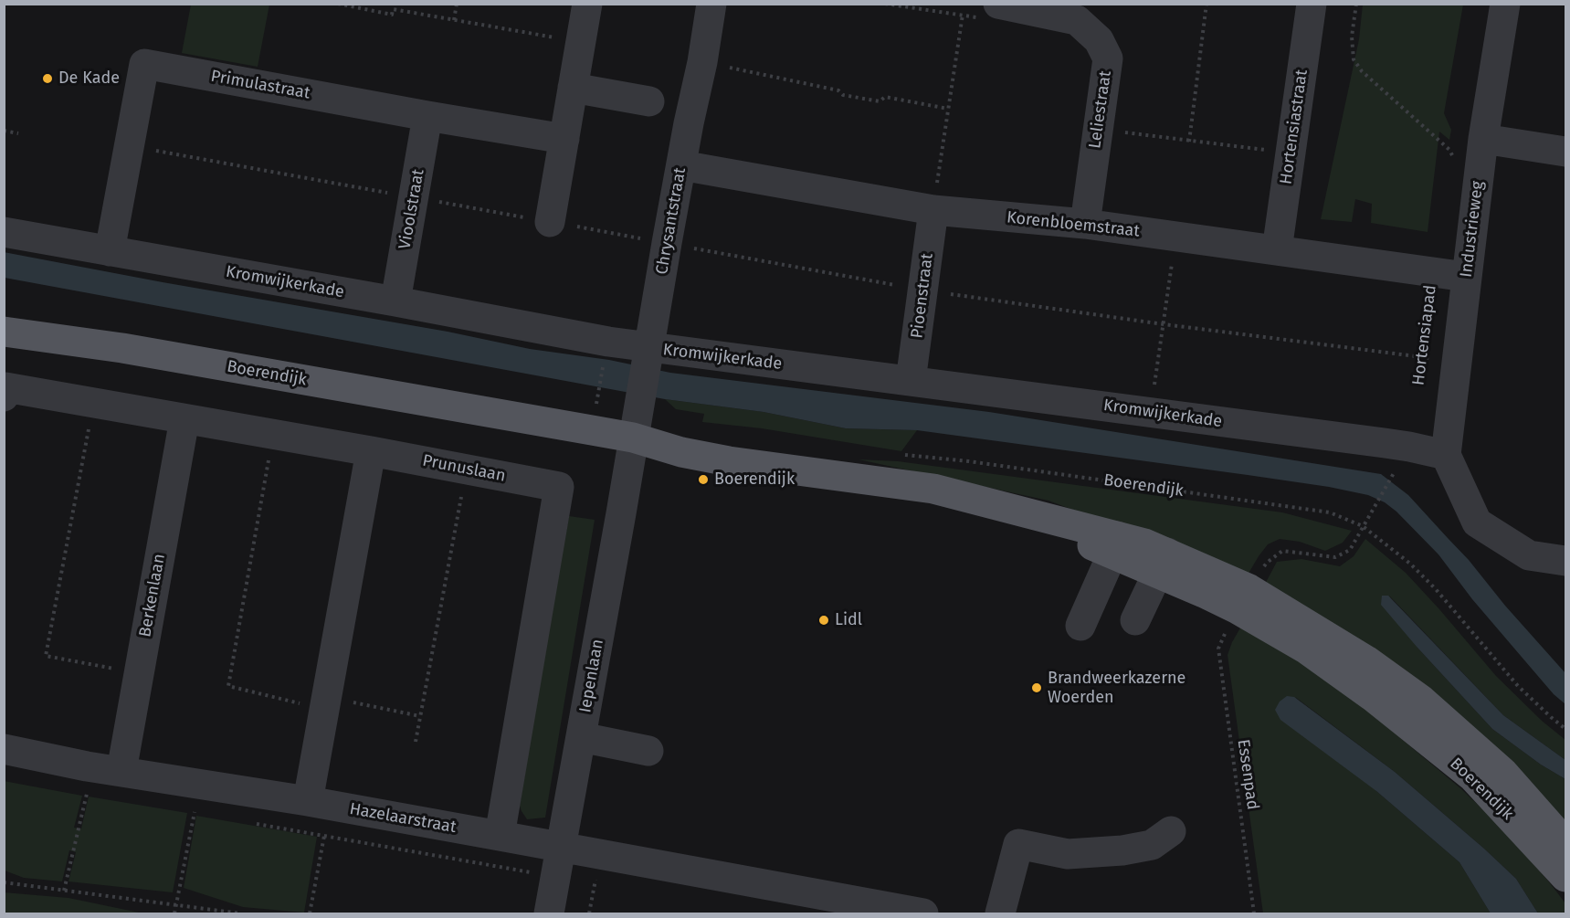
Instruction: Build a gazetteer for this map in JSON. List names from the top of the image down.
{
  "streets": {
    "main road": ["Boerendijk"],
    "street": [
      "Primulastraat",
      "Leliestraat",
      "Hortensiastraat",
      "Vioolstraat",
      "Chrysantstraat",
      "Korenbloemstraat",
      "Industrieweg",
      "Kromwijkerkade",
      "Pioenstraat",
      "Prunuslaan",
      "Berkenlaan",
      "Iepenlaan",
      "Hazelaarstraat"
    ],
    "path": ["Essenpad"]
  },
  "crossings": [
    ["Primulastraat", "Vioolstraat"],
    ["Primulastraat", "Kromwijkerkade"],
    ["Leliestraat", "Korenbloemstraat"],
    ["Hortensiastraat", "Korenbloemstraat"],
    ["Vioolstraat", "Kromwijkerkade"],
    ["Chrysantstraat", "Korenbloemstraat"],
    ["Chrysantstraat", "Kromwijkerkade"],
    ["Chrysantstraat", "Boerendijk"],
    ["Chrysantstraat", "Iepenlaan"],
    ["Korenbloemstraat", "Industrieweg"],
    ["Korenbloemstraat", "Pioenstraat"],
    ["Industrieweg", "Kromwijkerkade"],
    ["Kromwijkerkade", "Pioenstraat"],
    ["Boerendijk", "Iepenlaan"],
    ["Prunuslaan", "Hazelaarstraat"],
    ["Berkenlaan", "Hazelaarstraat"],
    ["Iepenlaan", "Hazelaarstraat"]
  ],
  "places": [
    "De Kade",
    "Boerendijk",
    "Lidl",
    "Brandweerkazerne Woerden"
  ]
}
